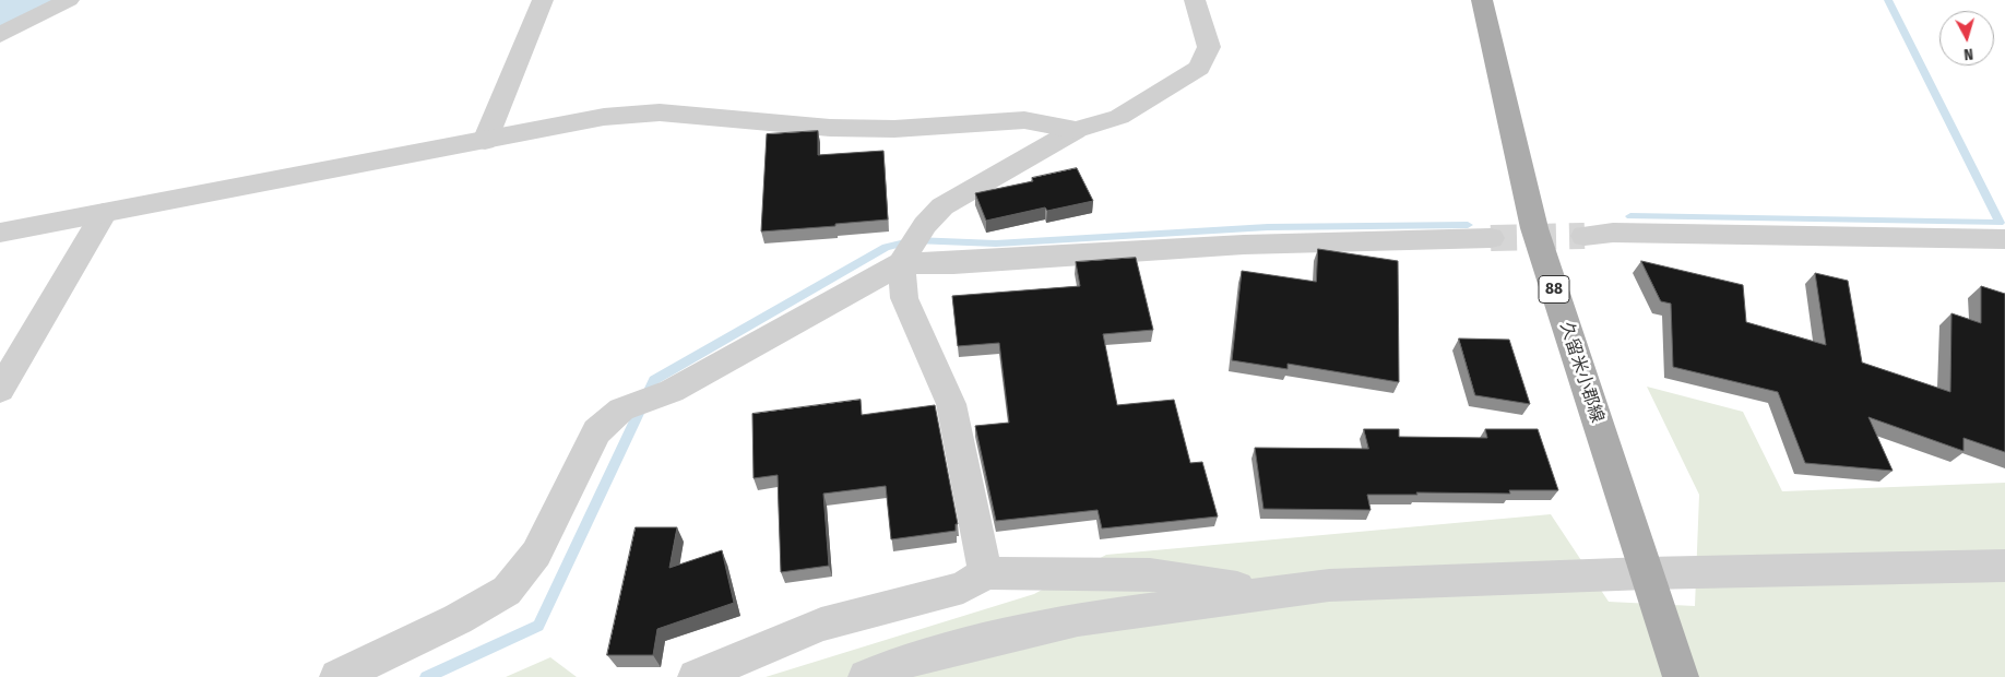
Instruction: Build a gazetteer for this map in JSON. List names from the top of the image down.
{
  "streets": {
    "main road": ["88", "久留米小郡線"]
  },
  "north": "bottom"
}
